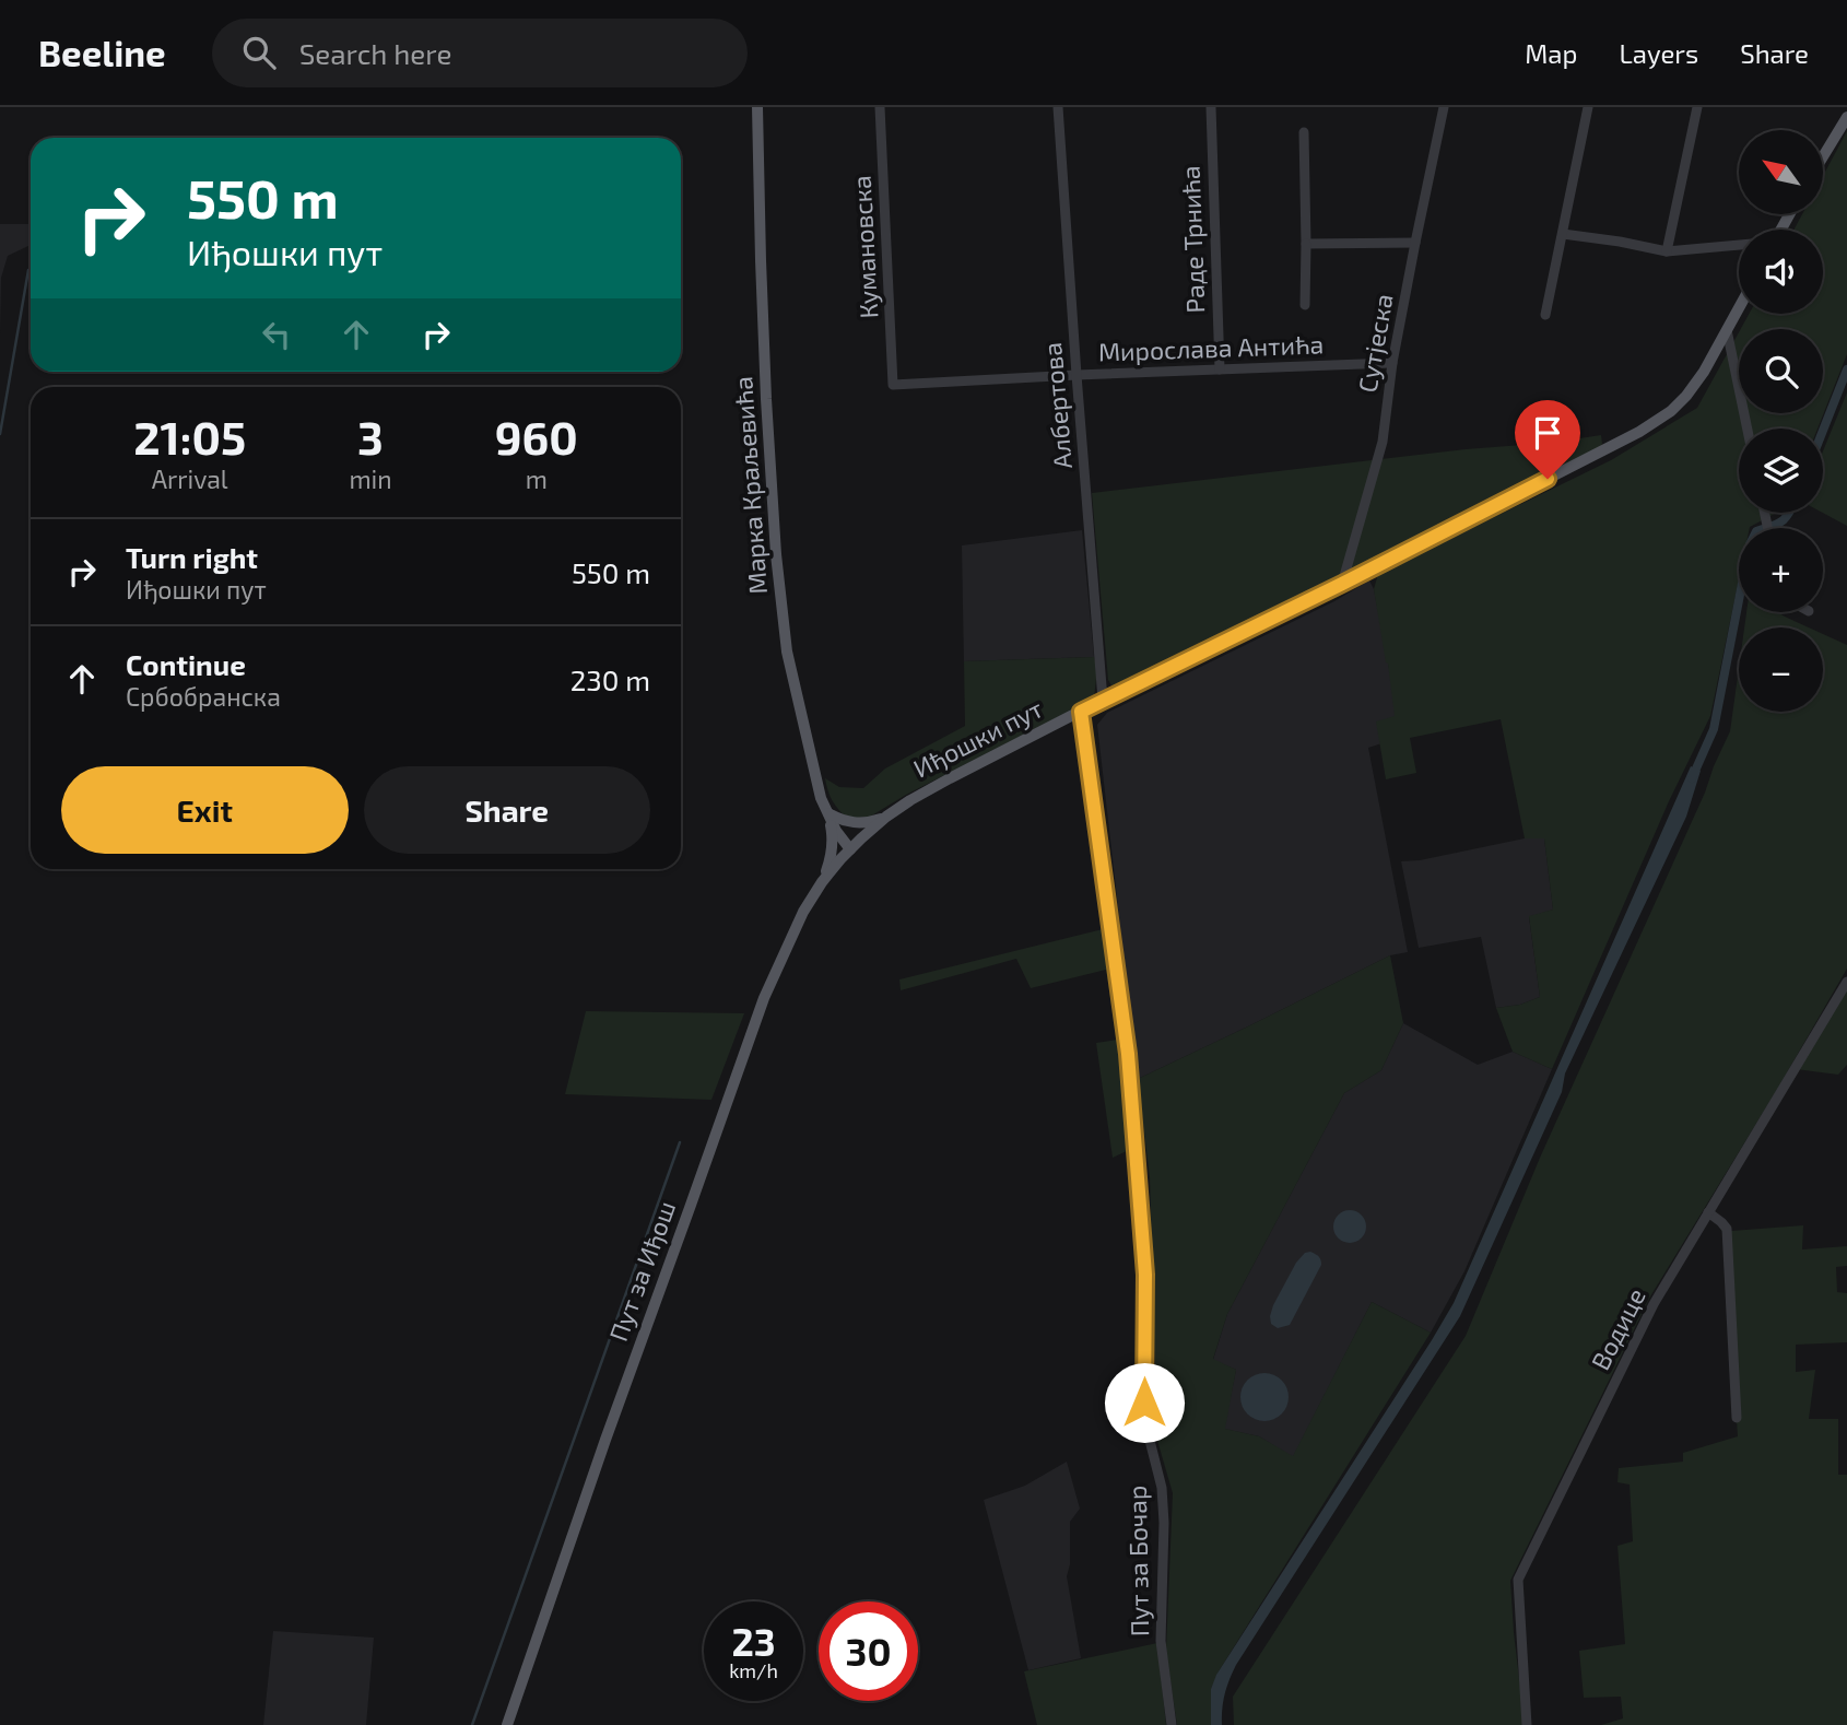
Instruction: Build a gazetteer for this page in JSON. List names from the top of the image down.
{
  "streets": {
    "main road": ["Марка Краљевића", "Иђошки пут", "Пут за Иђош"],
    "street": [
      "Раде Трнића",
      "Кумановска",
      "Сутјеска",
      "Мирослава Антића",
      "Албертова",
      "Водице",
      "Пут за Бочар"
    ]
  },
  "crossings": [
    ["Раде Трнића", "Мирослава Антића"],
    ["Кумановска", "Мирослава Антића"],
    ["Сутјеска", "Мирослава Антића"],
    ["Сутјеска", "Иђошки пут"],
    ["Мирослава Антића", "Албертова"],
    ["Албертова", "Иђошки пут"],
    ["Марка Краљевића", "Иђошки пут"],
    ["Марка Краљевића", "Пут за Иђош"],
    ["Иђошки пут", "Пут за Иђош"],
    ["Иђошки пут", "Пут за Бочар"]
  ],
  "north": "top left",
  "page": {
    "header": "Beeline",
    "search": "Search here",
    "nav": ["Map", "Layers", "Share"],
    "map_buttons": ["+", "−"],
    "turn": ["550 m", "Иђошки пут"],
    "eta": [
      "21:05",
      "Arrival",
      "3",
      "min",
      "960",
      "m"
    ],
    "list": [
      {
        "name": "Turn right",
        "note": "Иђошки пут",
        "value": "550 m"
      },
      {
        "name": "Continue",
        "note": "Србобранска",
        "value": "230 m"
      }
    ],
    "buttons": ["Exit", "Share"],
    "speed": "23 km/h",
    "limit": "30"
  }
}
